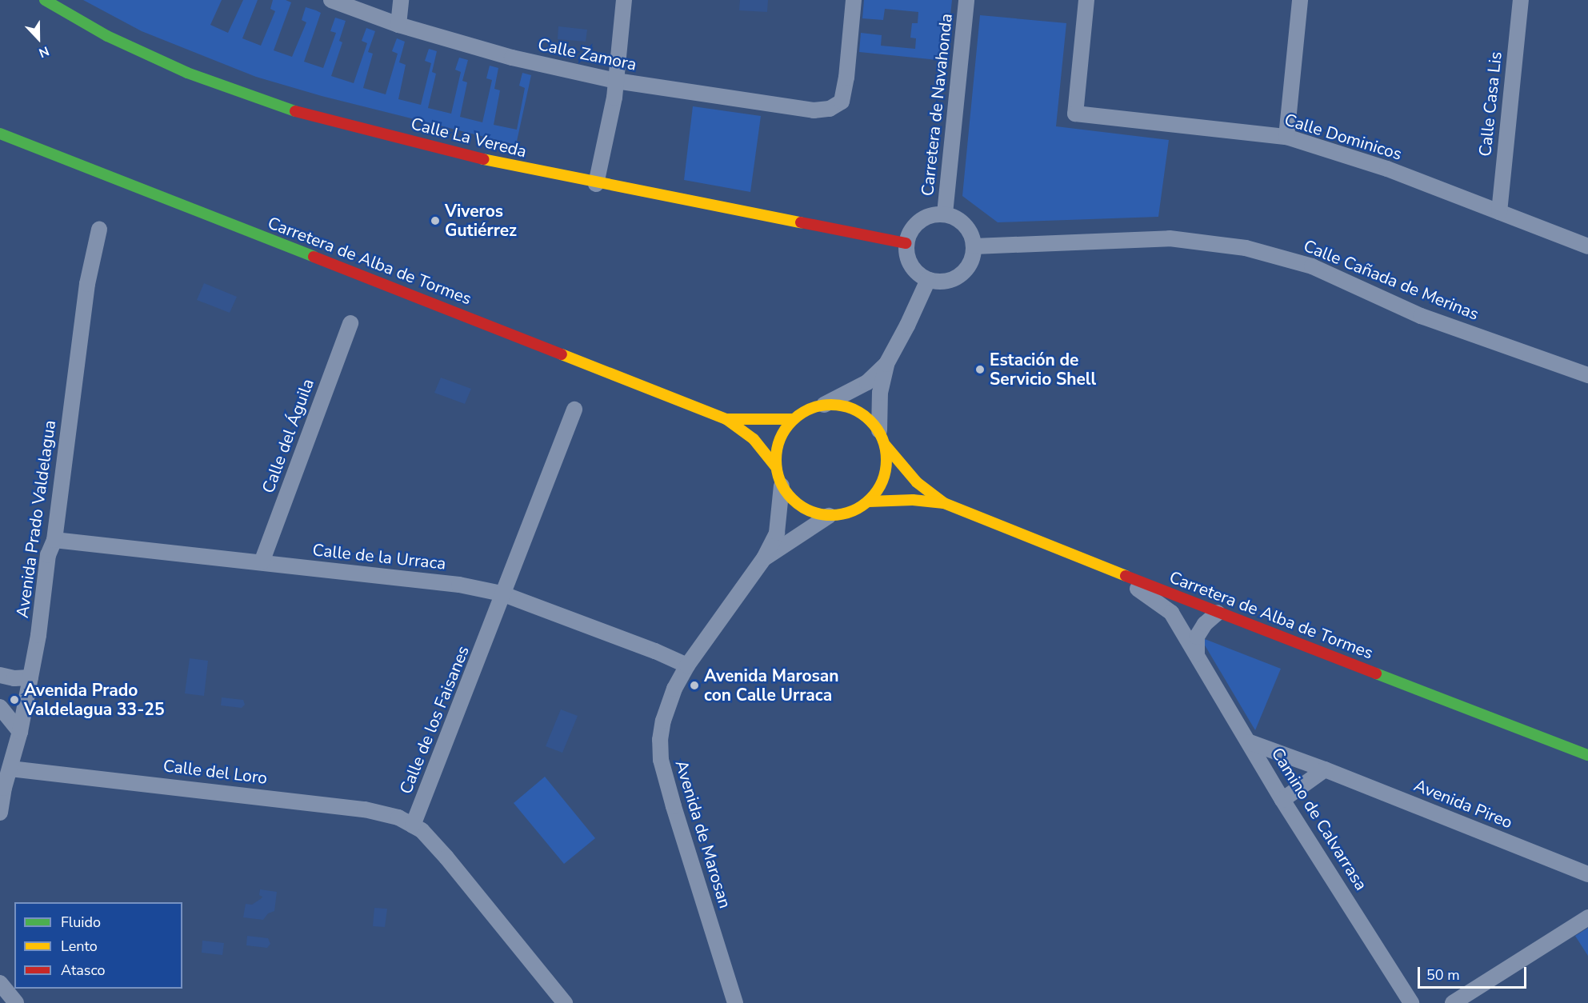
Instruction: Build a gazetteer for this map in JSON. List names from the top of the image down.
{
  "streets": {
    "main road": ["Calle La Vereda", "Carretera de Alba de Tormes"],
    "street": [
      "Calle Zamora",
      "Calle Casa Lis",
      "Carretera de Navahonda",
      "Calle Dominicos",
      "Calle Cañada de Merinas",
      "Calle del Águila",
      "Avenida Prado Valdelagua",
      "Calle de la Urraca",
      "Calle de los Faisanes",
      "Calle del Loro",
      "Avenida Pireo",
      "Camino de Calvarrasa",
      "Avenida de Marosan"
    ]
  },
  "crossings": [
    ["Calle Casa Lis", "Calle Dominicos"],
    ["Carretera de Navahonda", "Calle La Vereda"],
    ["Carretera de Navahonda", "Calle Cañada de Merinas"],
    ["Calle La Vereda", "Calle Cañada de Merinas"],
    ["Carretera de Alba de Tormes", "Camino de Calvarrasa"],
    ["Carretera de Alba de Tormes", "Avenida de Marosan"],
    ["Calle del Águila", "Calle de la Urraca"],
    ["Avenida Prado Valdelagua", "Calle de la Urraca"],
    ["Avenida Prado Valdelagua", "Calle del Loro"],
    ["Calle de la Urraca", "Calle de los Faisanes"],
    ["Calle de la Urraca", "Avenida de Marosan"],
    ["Calle de los Faisanes", "Calle del Loro"],
    ["Avenida Pireo", "Camino de Calvarrasa"]
  ],
  "places": [
    "Viveros Gutiérrez",
    "Estación de Servicio Shell",
    "Avenida Marosan con Calle Urraca",
    "Avenida Prado Valdelagua 33-25"
  ],
  "legend": ["Fluido", "Lento", "Atasco"],
  "scale_bar": "50 m",
  "north": "bottom"
}
